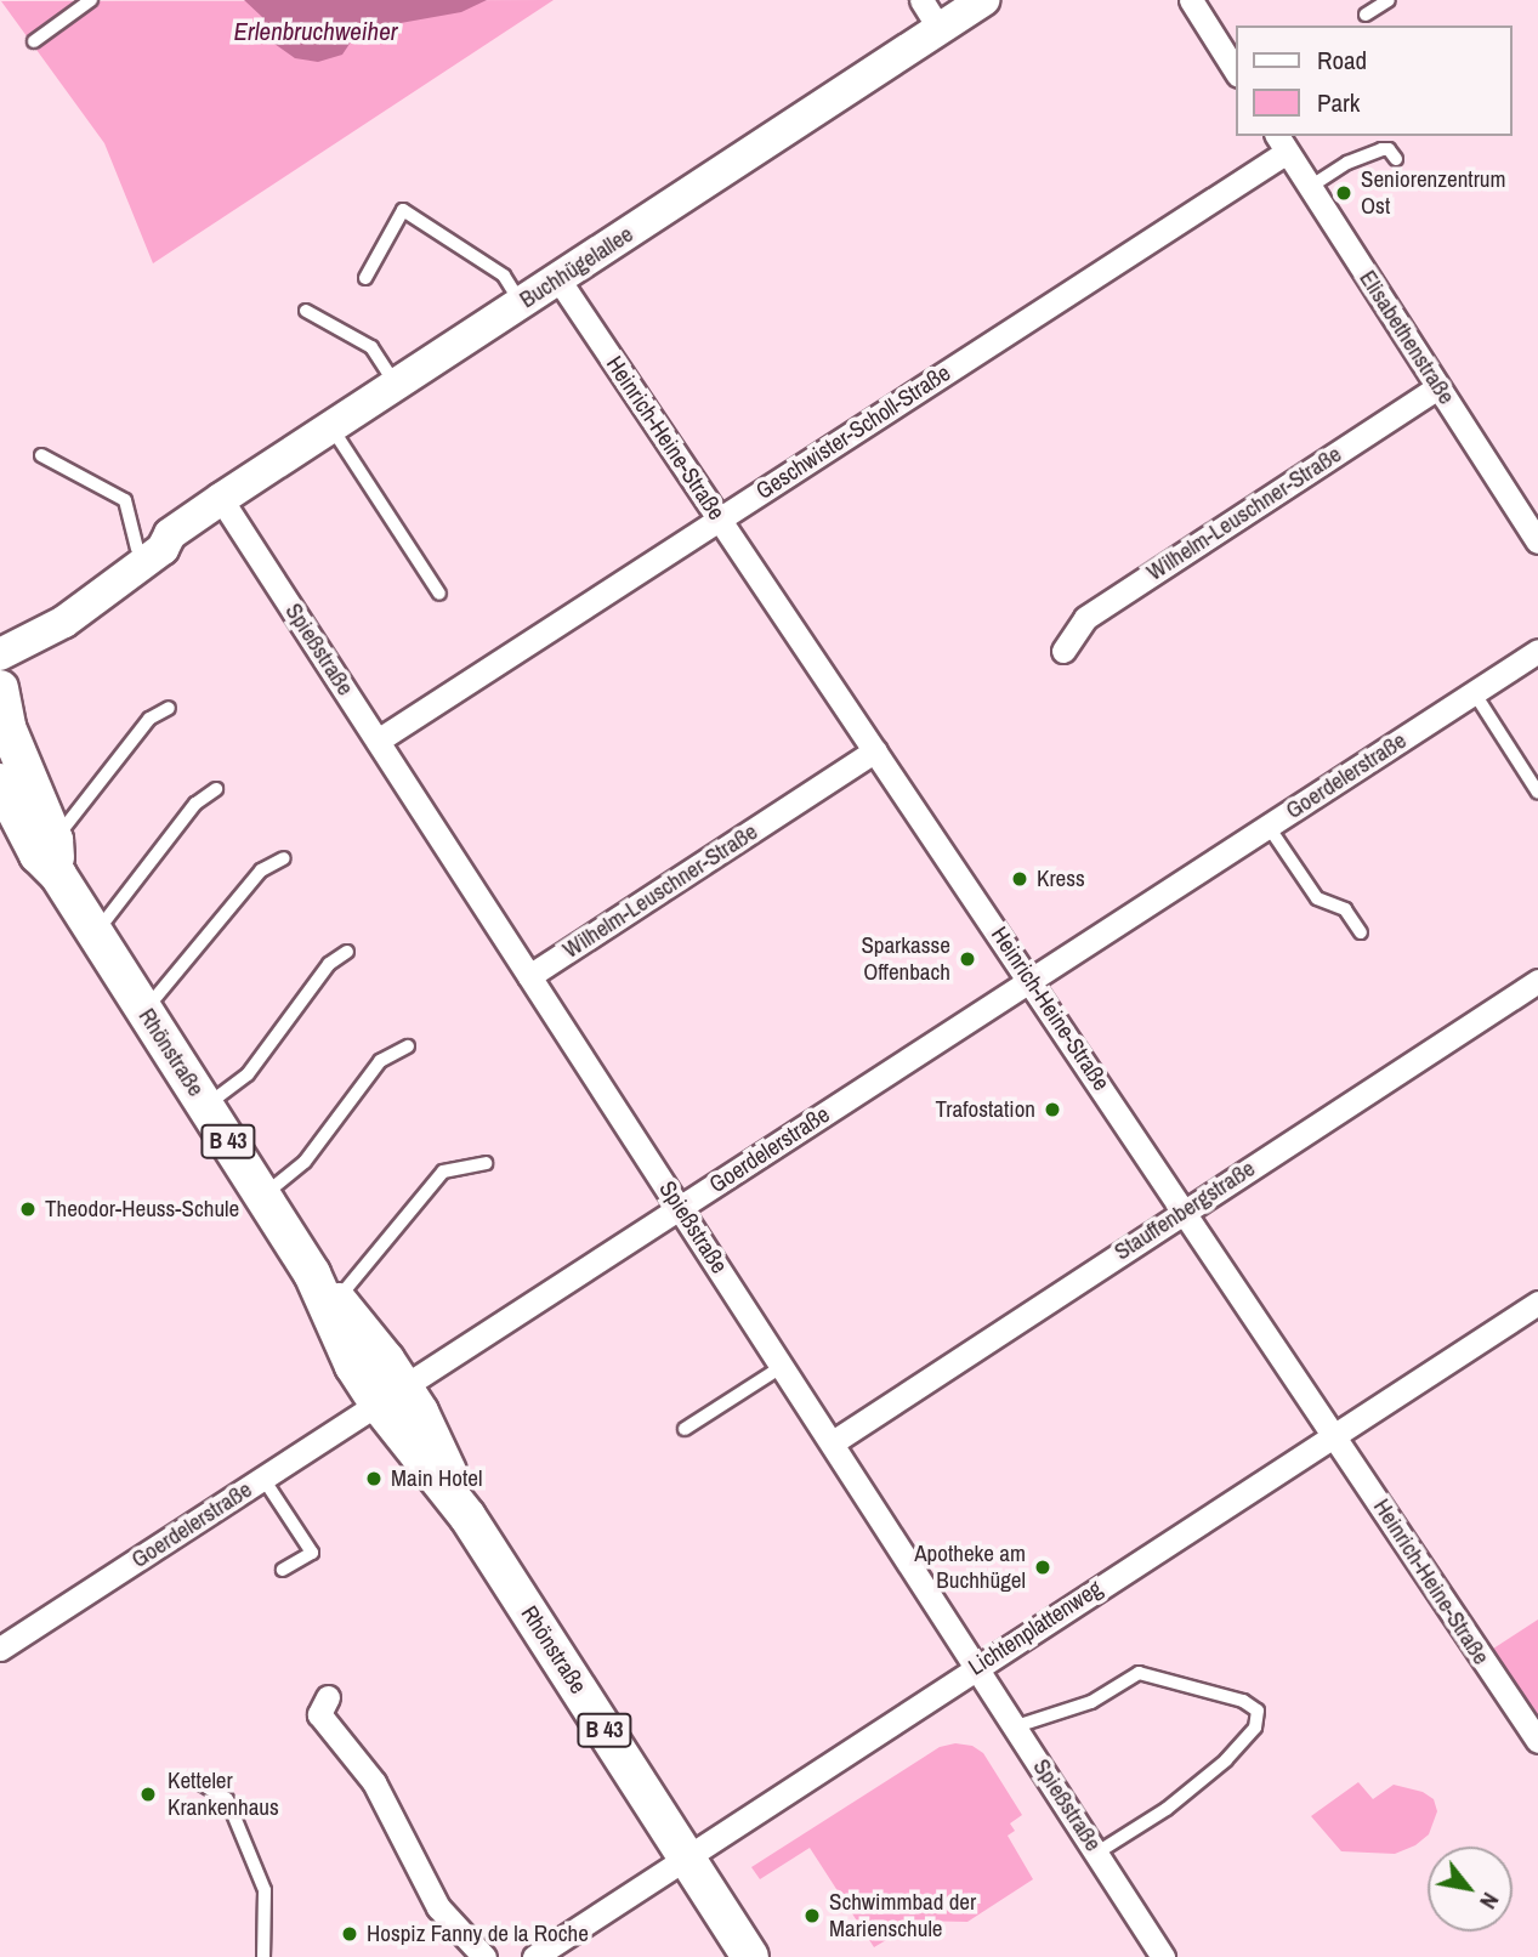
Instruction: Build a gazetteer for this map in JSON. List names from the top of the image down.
{
  "streets": {
    "main road": ["Rhönstraße", "B 43"],
    "street": [
      "Buchhügelallee",
      "Elisabethenstraße",
      "Geschwister-Scholl-Straße",
      "Heinrich-Heine-Straße",
      "Wilhelm-Leuschner-Straße",
      "Spießstraße",
      "Goerdelerstraße",
      "Stauffenbergstraße",
      "Lichtenplattenweg"
    ]
  },
  "crossings": [
    ["Buchhügelallee", "Heinrich-Heine-Straße"],
    ["Buchhügelallee", "Spießstraße"],
    ["Elisabethenstraße", "Geschwister-Scholl-Straße"],
    ["Elisabethenstraße", "Wilhelm-Leuschner-Straße"],
    ["Geschwister-Scholl-Straße", "Heinrich-Heine-Straße"],
    ["Geschwister-Scholl-Straße", "Spießstraße"],
    ["Heinrich-Heine-Straße", "Wilhelm-Leuschner-Straße"],
    ["Heinrich-Heine-Straße", "Goerdelerstraße"],
    ["Heinrich-Heine-Straße", "Stauffenbergstraße"],
    ["Heinrich-Heine-Straße", "Lichtenplattenweg"],
    ["Wilhelm-Leuschner-Straße", "Spießstraße"],
    ["Spießstraße", "Goerdelerstraße"],
    ["Spießstraße", "Stauffenbergstraße"],
    ["Spießstraße", "Lichtenplattenweg"],
    ["Goerdelerstraße", "Rhönstraße"],
    ["Rhönstraße", "Lichtenplattenweg"]
  ],
  "water": ["Erlenbruchweiher"],
  "places": [
    "Seniorenzentrum Ost",
    "Kress",
    "Sparkasse Offenbach",
    "Trafostation",
    "Theodor-Heuss-Schule",
    "Main Hotel",
    "Apotheke am Buchhügel",
    "Ketteler Krankenhaus",
    "Schwimmbad der Marienschule",
    "Hospiz Fanny de la Roche"
  ],
  "legend": ["Road", "Park"],
  "north": "bottom right"
}
